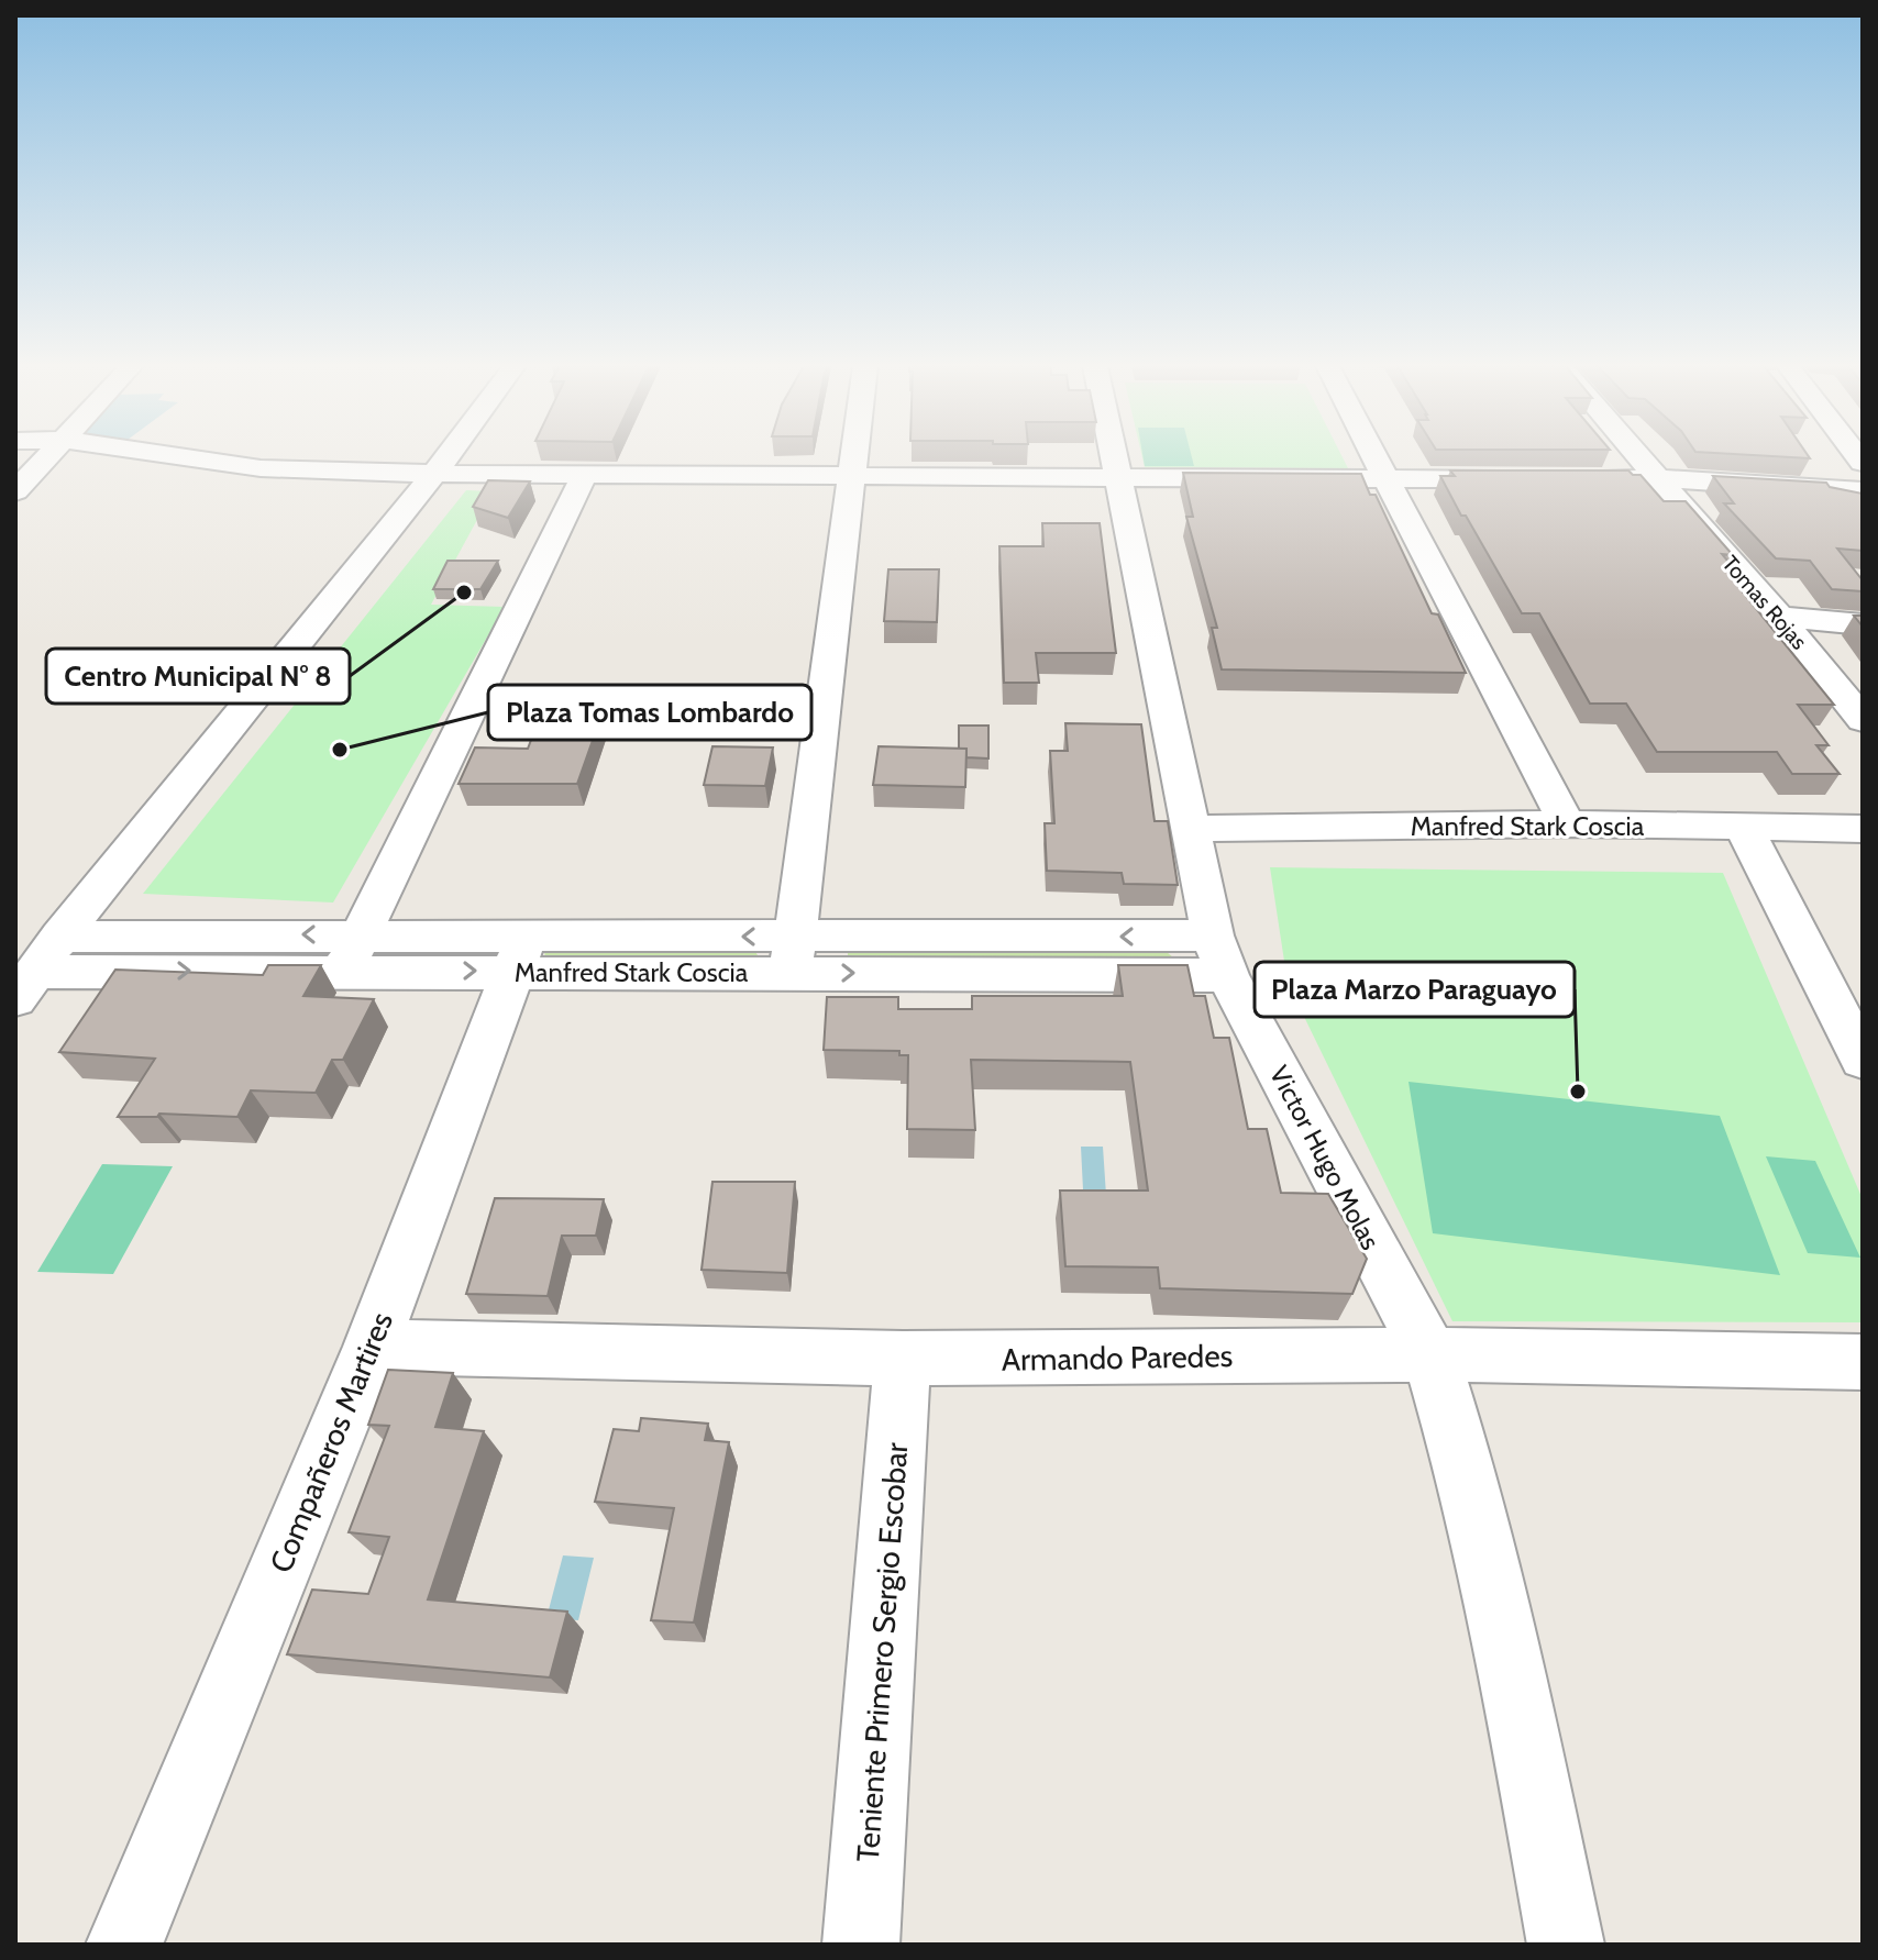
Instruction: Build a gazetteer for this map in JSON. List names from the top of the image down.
{
  "streets": {
    "street": [
      "Tomas Rojas",
      "Manfred Stark Coscia",
      "Victor Hugo Molas",
      "Armando Paredes",
      "Compañeros Martires",
      "Teniente Primero Sergio Escobar"
    ]
  },
  "crossings": [
    ["Manfred Stark Coscia", "Victor Hugo Molas"],
    ["Manfred Stark Coscia", "Compañeros Martires"],
    ["Victor Hugo Molas", "Armando Paredes"],
    ["Armando Paredes", "Compañeros Martires"],
    ["Armando Paredes", "Teniente Primero Sergio Escobar"]
  ],
  "places": ["Centro Municipal N° 8", "Plaza Tomas Lombardo", "Plaza Marzo Paraguayo"]
}
